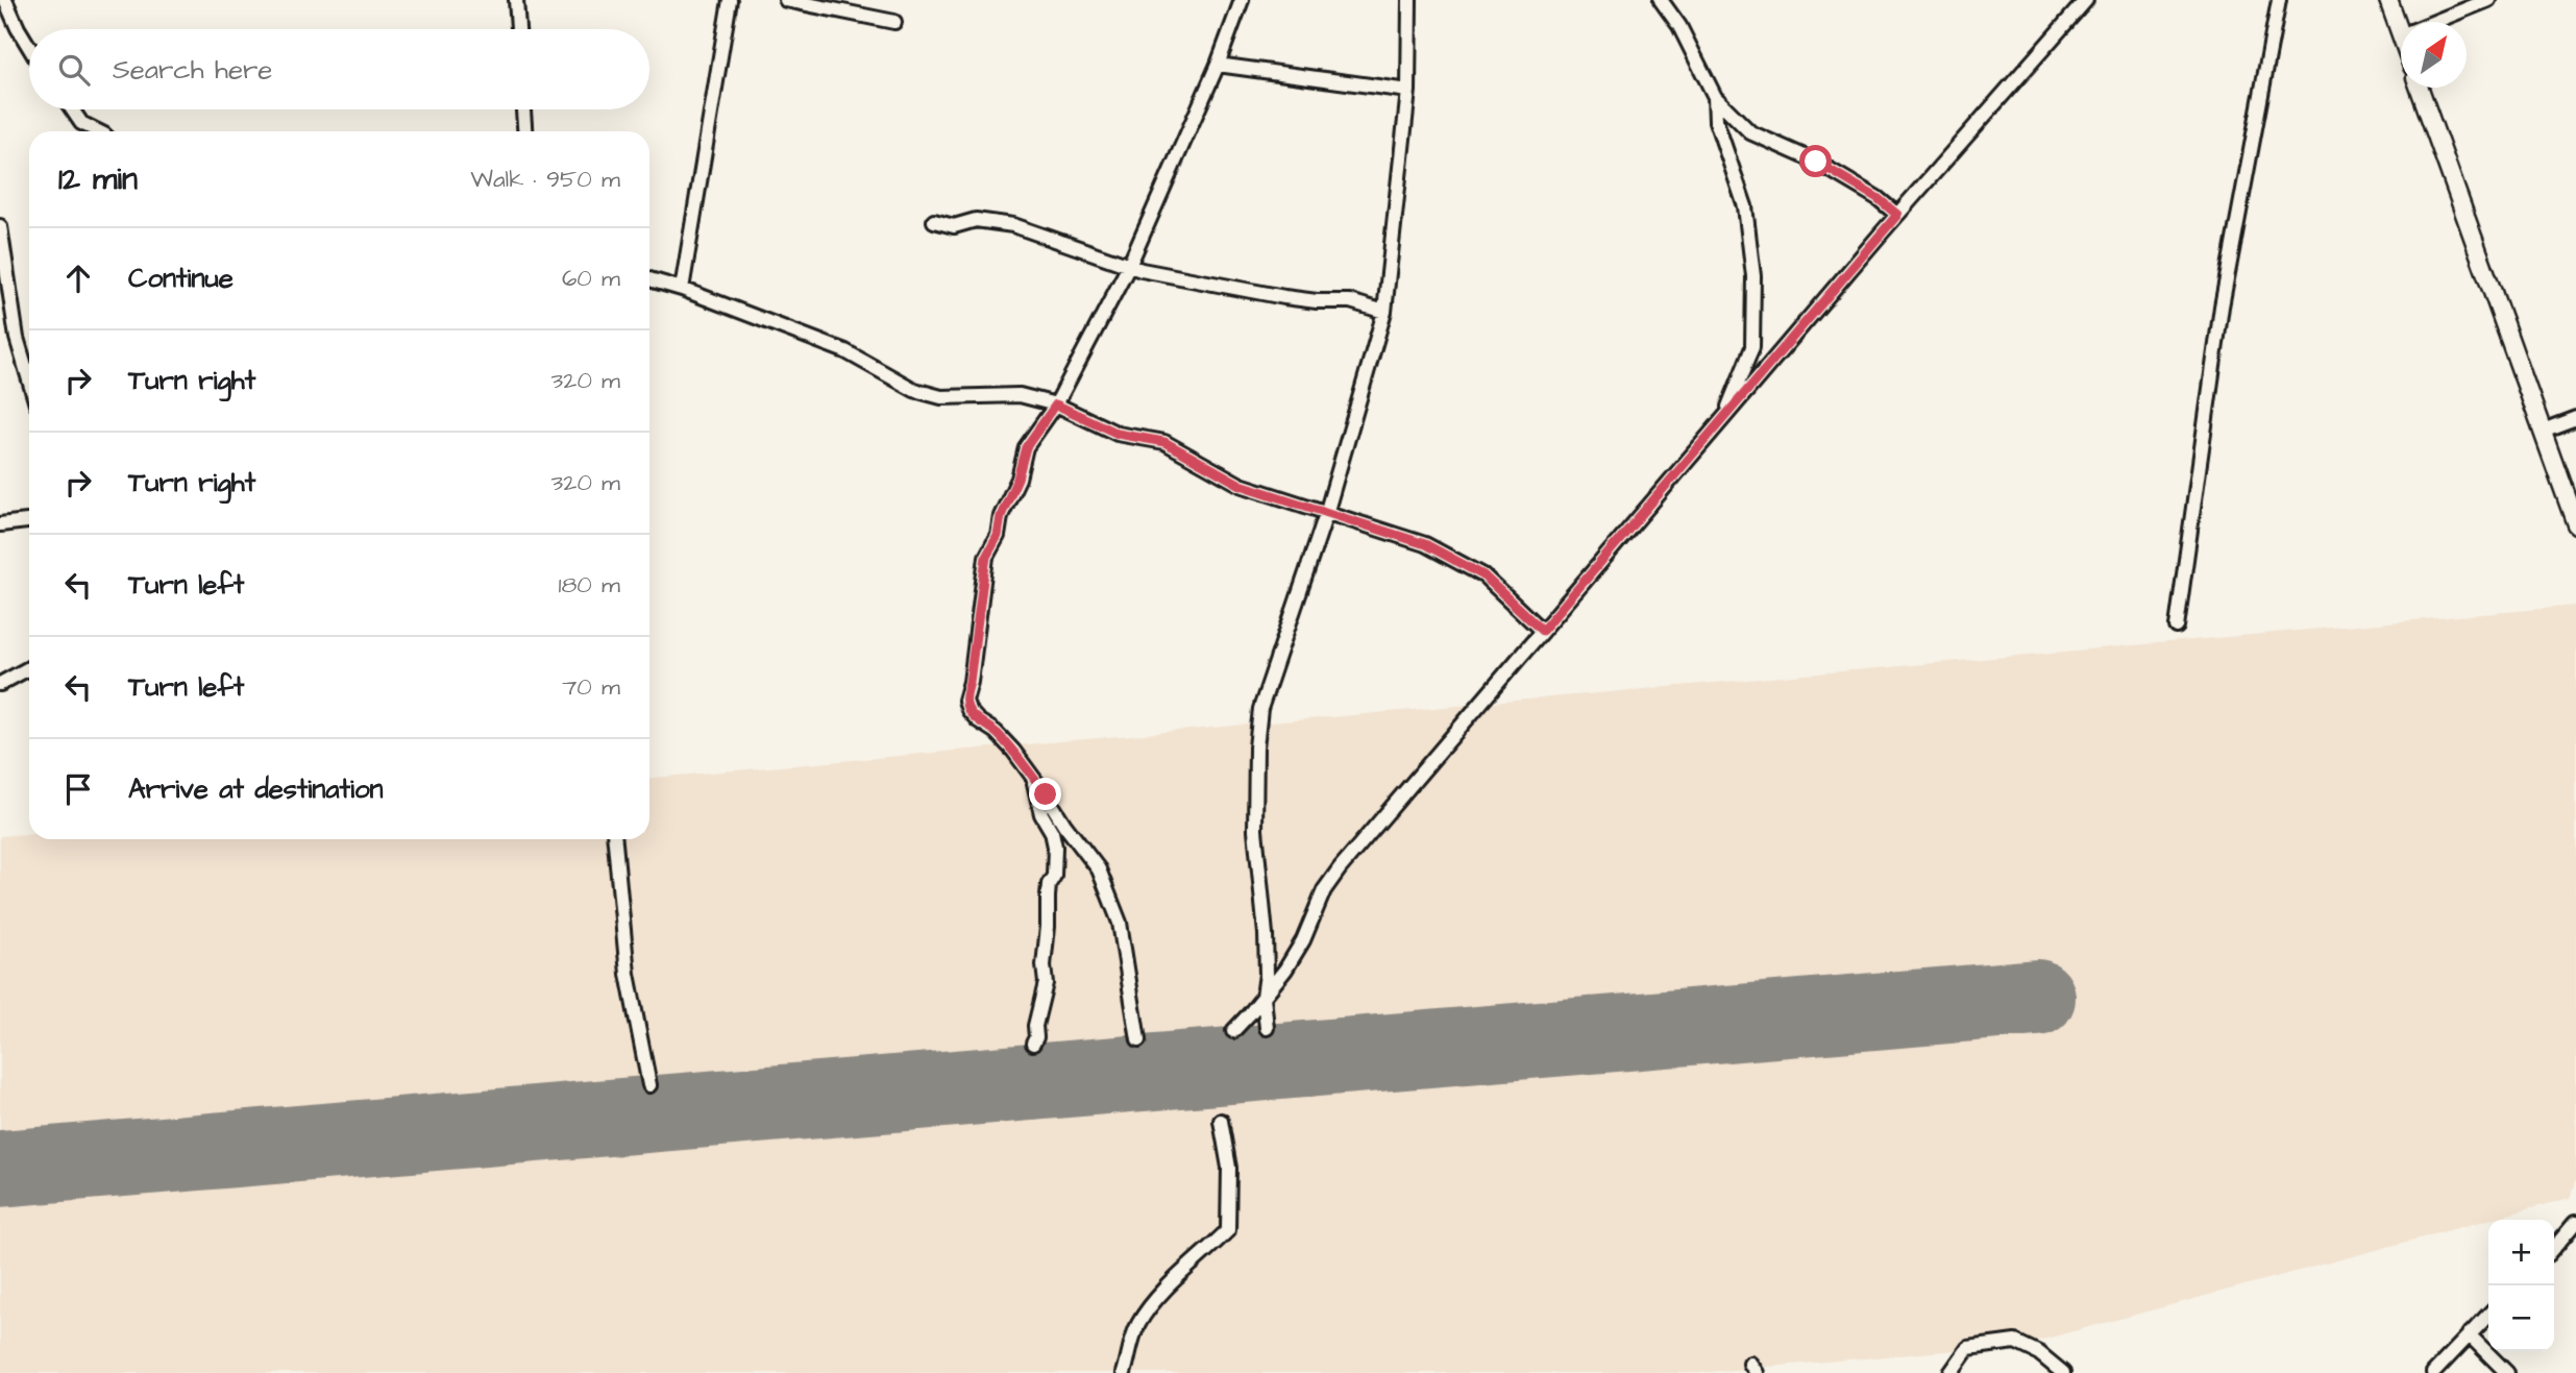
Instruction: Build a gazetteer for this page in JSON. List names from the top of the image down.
{
  "north": "top right",
  "page": {
    "search": "Search here",
    "heading": ["12 min", "Walk · 950 m"],
    "list": [
      ["Continue", "60 m"],
      ["Turn right", "320 m"],
      ["Turn right", "320 m"],
      ["Turn left", "180 m"],
      ["Turn left", "70 m"],
      "Arrive at destination"
    ],
    "map_buttons": ["+", "−"]
  }
}
